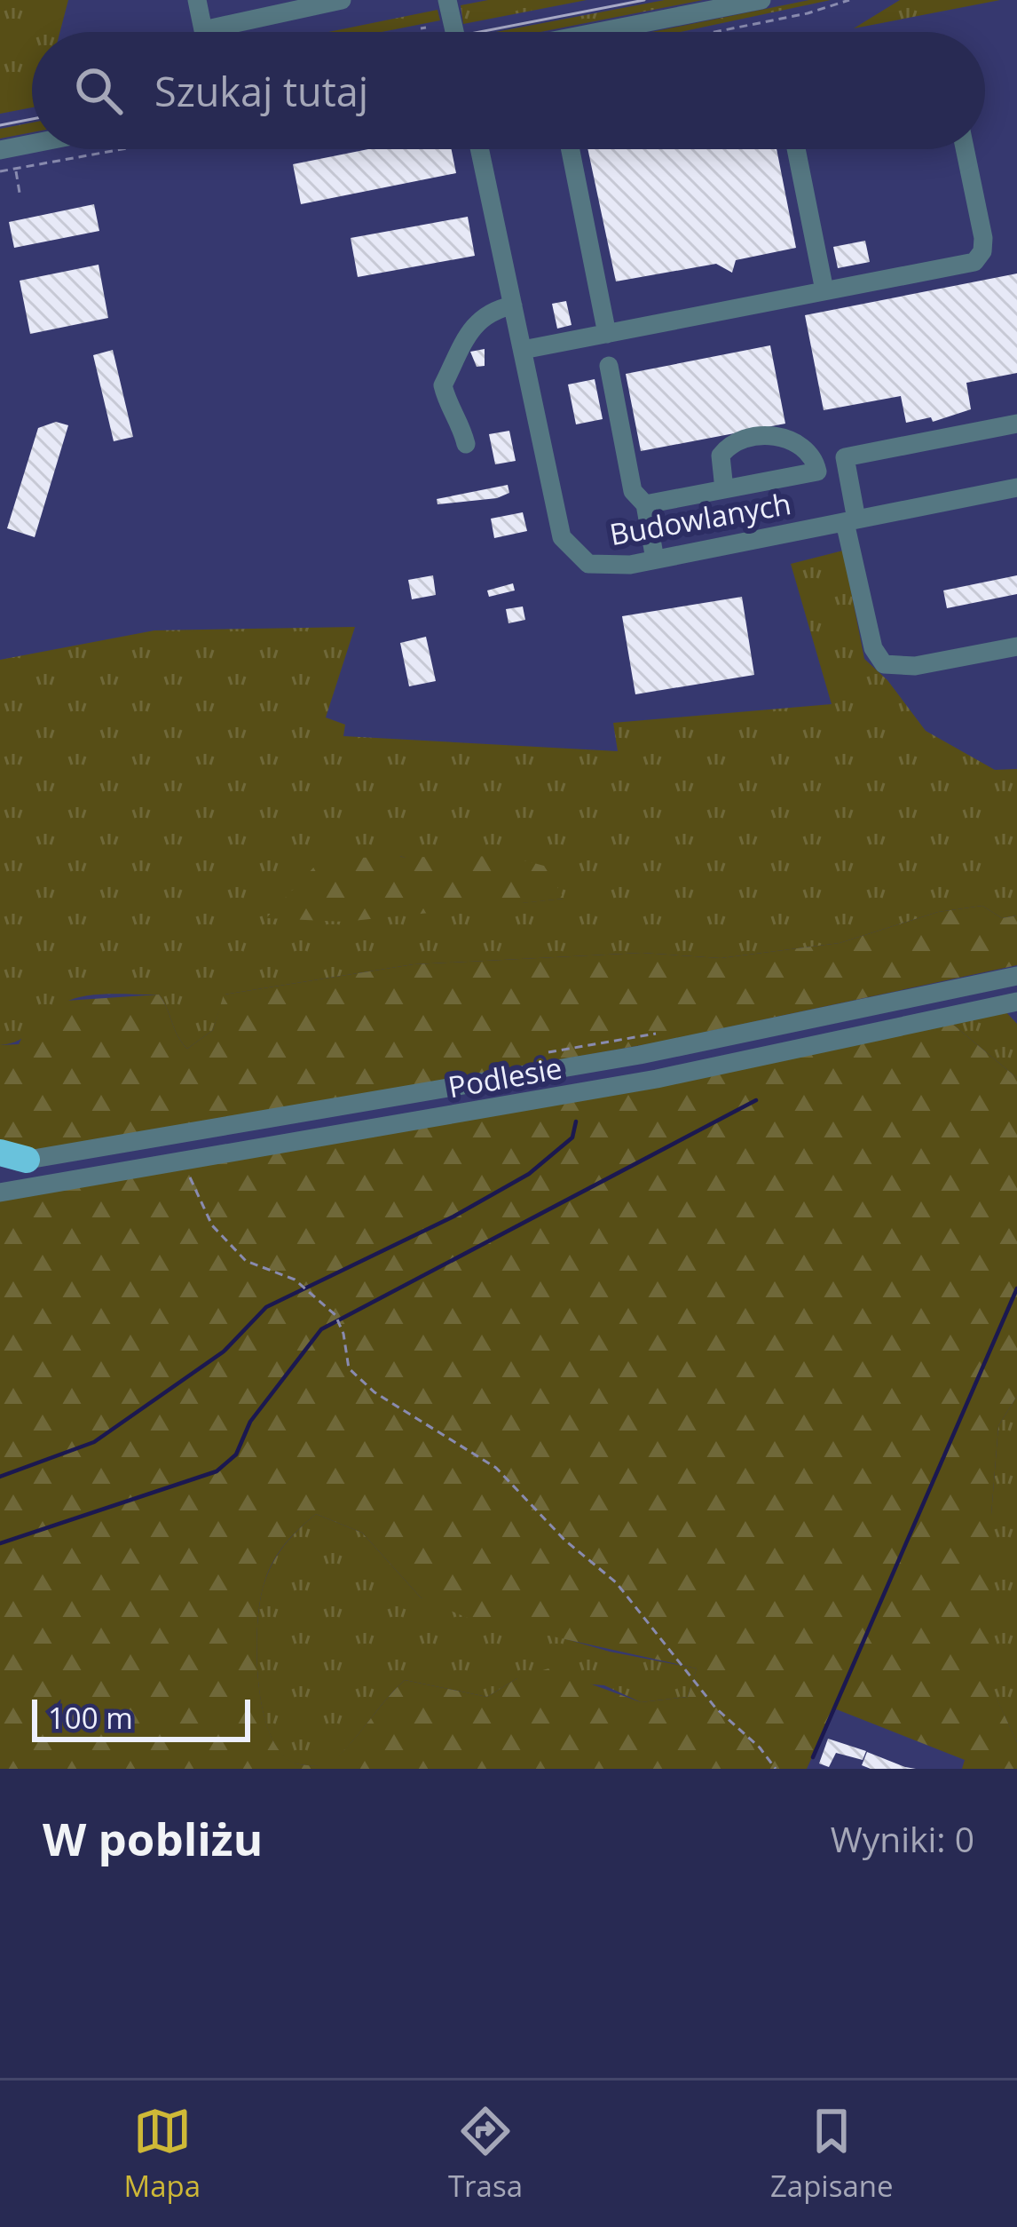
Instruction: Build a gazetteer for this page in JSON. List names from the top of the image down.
{
  "streets": {
    "street": ["Budowlanych", "Podlesie"]
  },
  "scale_bar": "100 m",
  "page": {
    "search": "Szukaj tutaj",
    "scale": "100 m",
    "heading": ["W pobliżu", "Wyniki: 0"],
    "nav": ["Mapa", "Trasa", "Zapisane"]
  }
}
